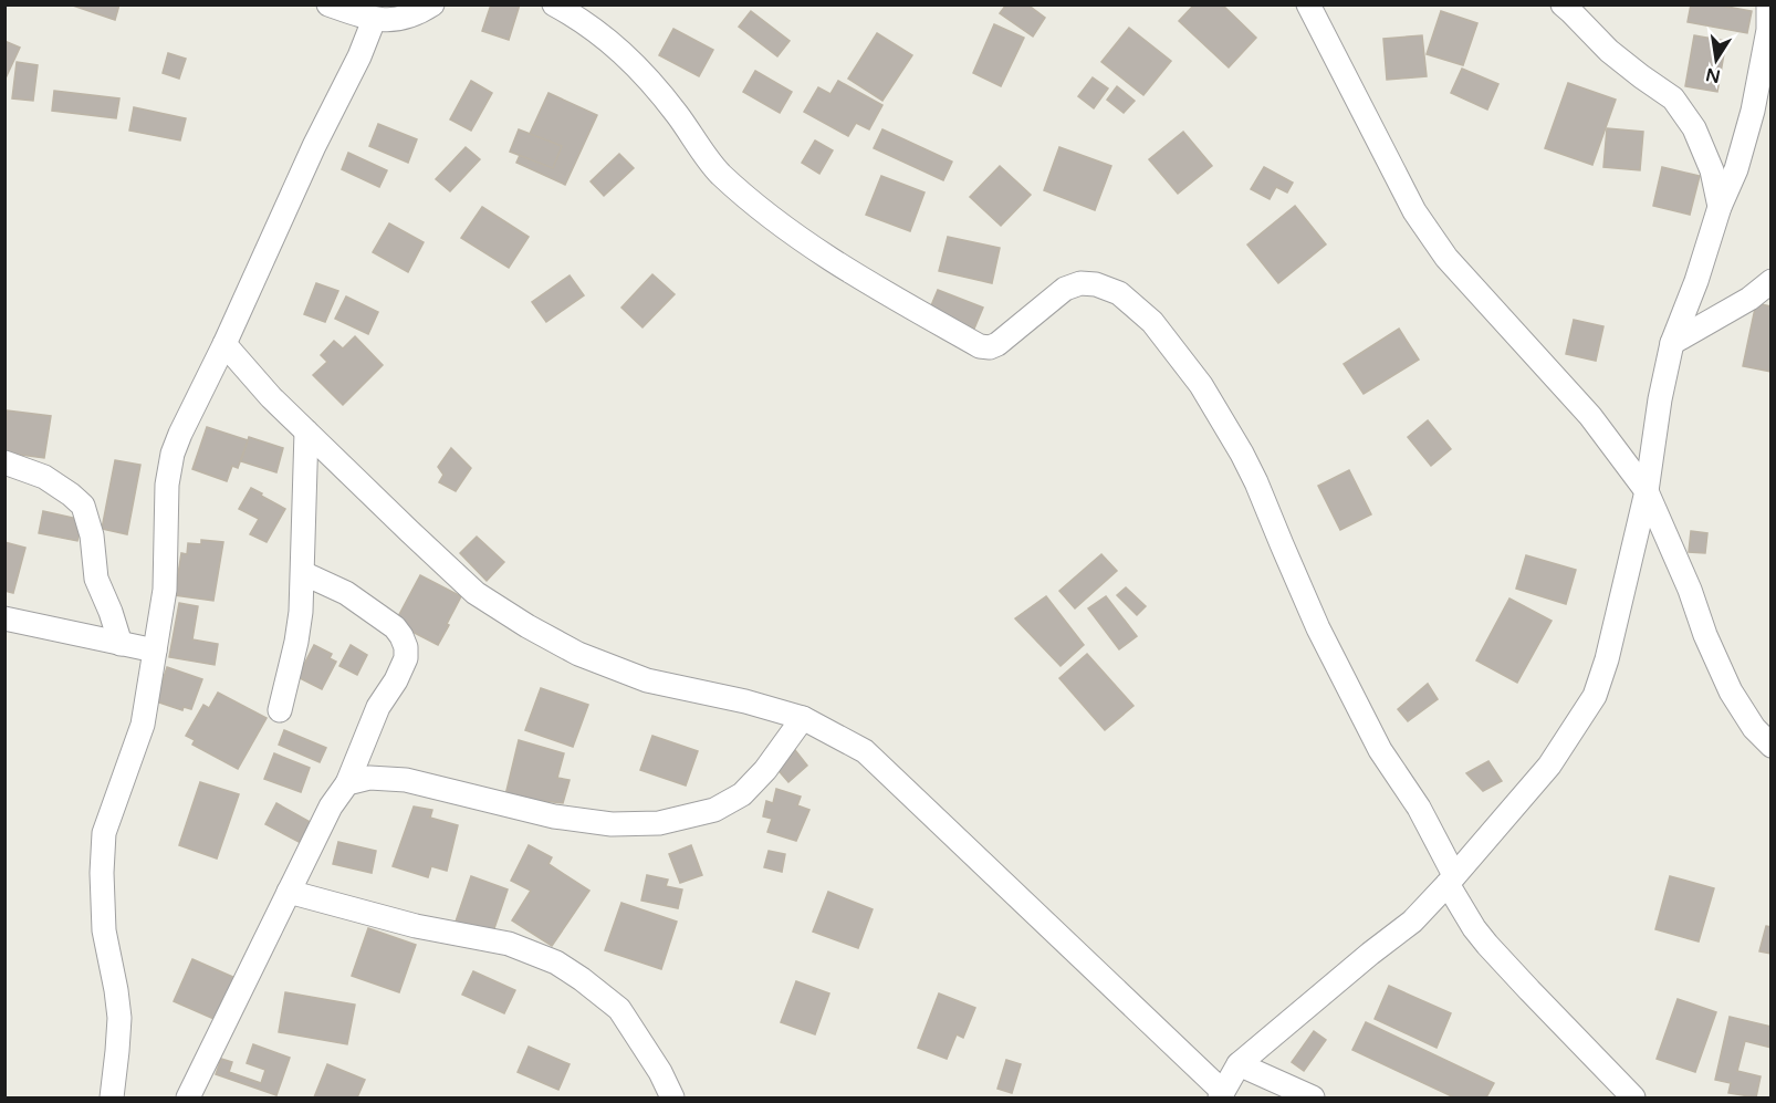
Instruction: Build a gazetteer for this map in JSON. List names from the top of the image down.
{
  "north": "bottom"
}
